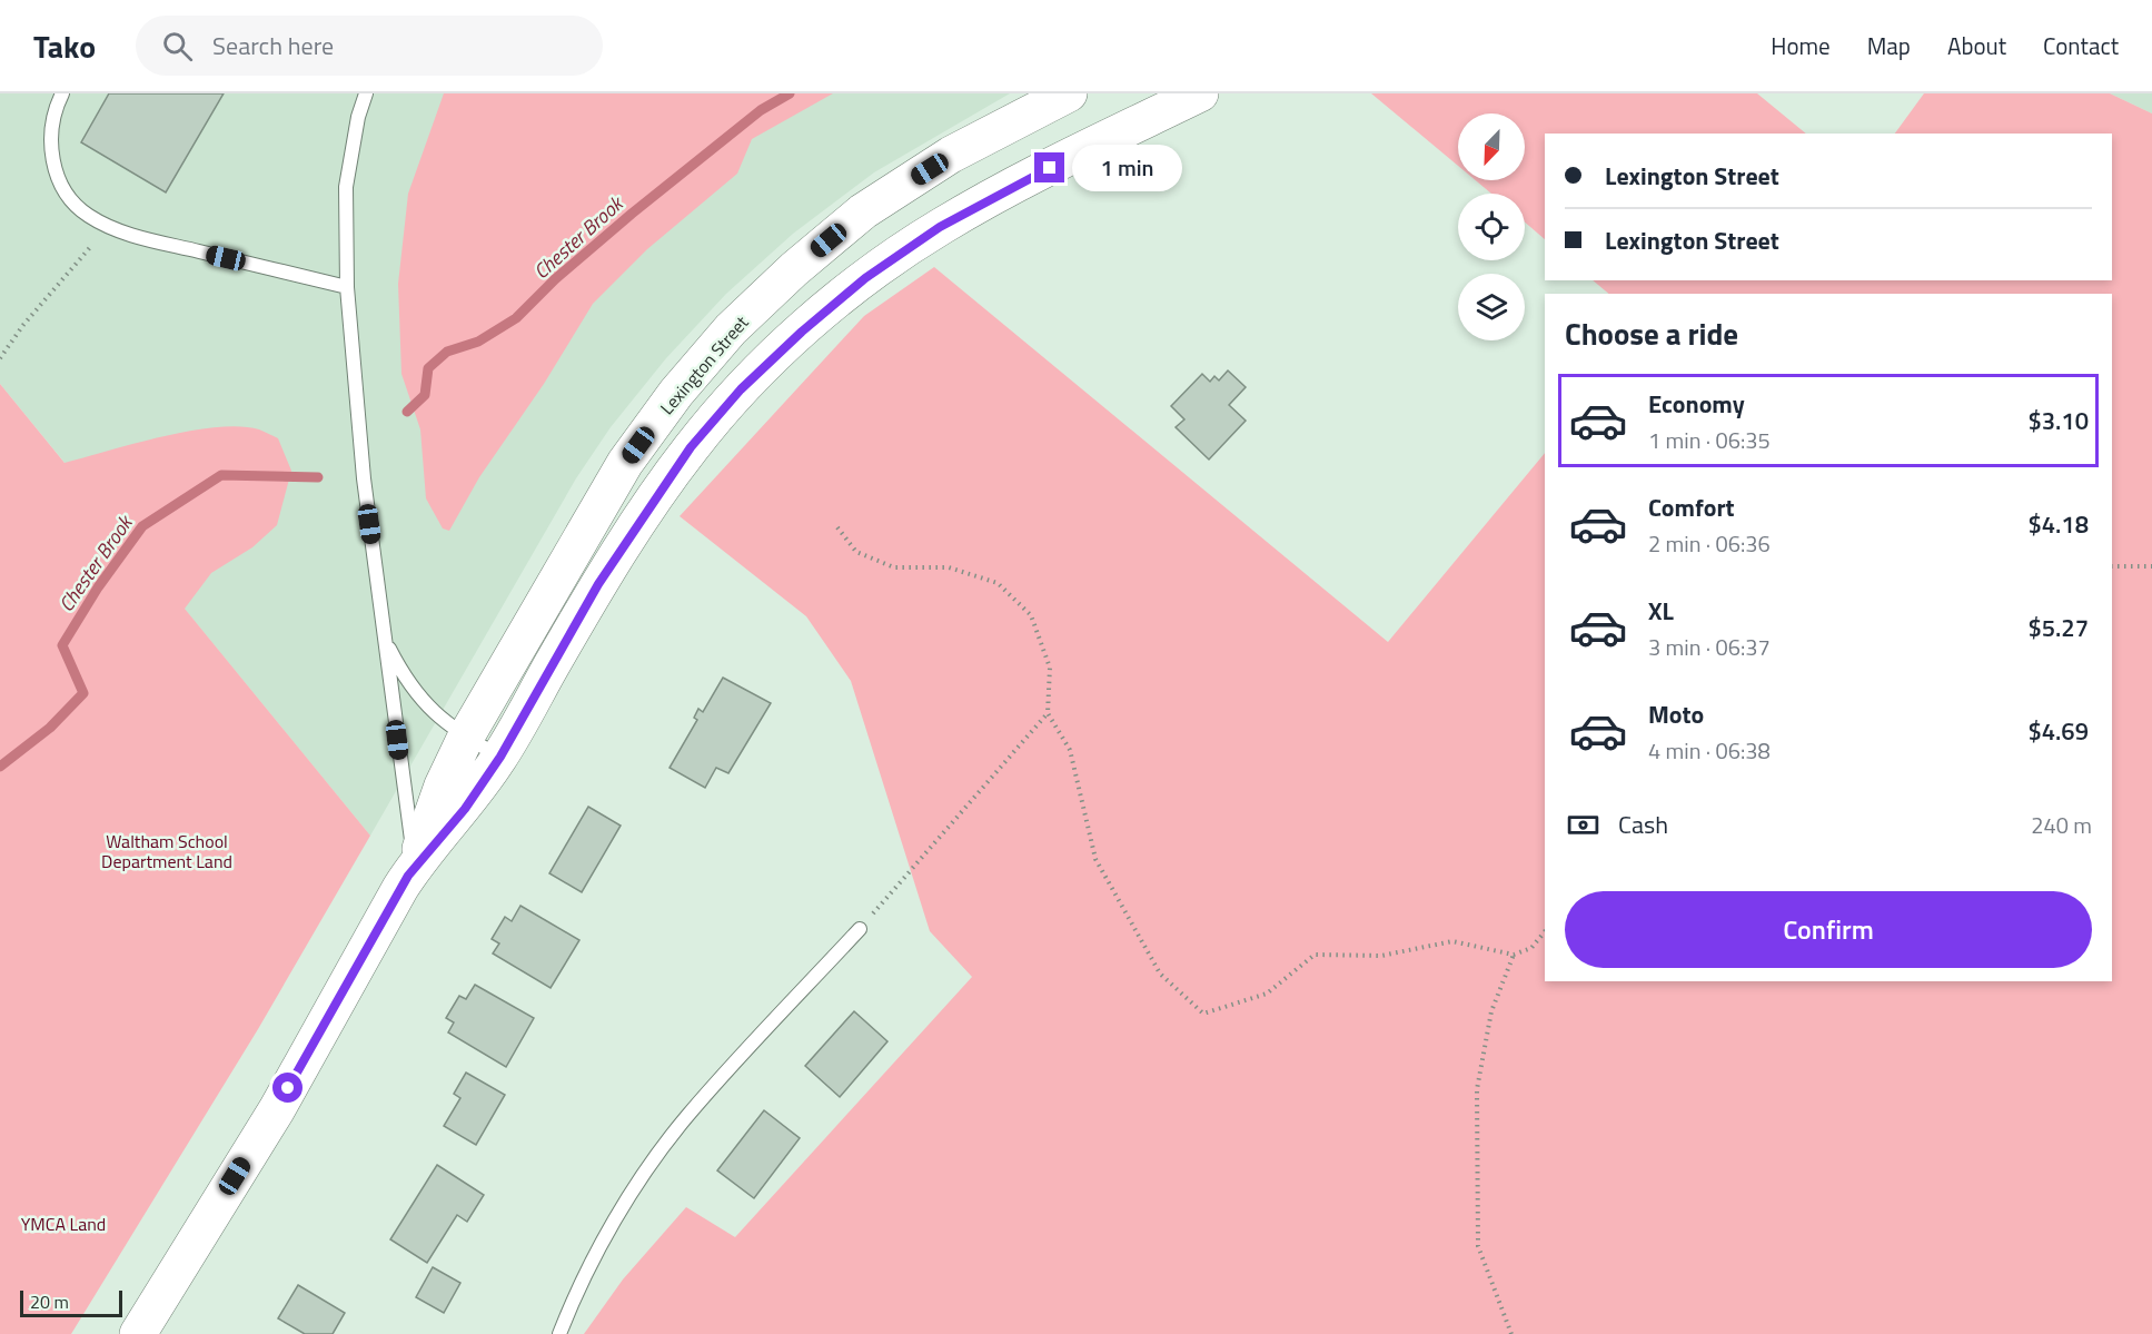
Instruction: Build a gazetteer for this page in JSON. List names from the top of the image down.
{
  "streets": {
    "main road": ["Lexington Street"]
  },
  "water": ["Chester Brook"],
  "parks": ["Waltham School Department Land", "YMCA Land"],
  "scale_bar": "20 m",
  "north": "bottom left",
  "page": {
    "header": "Tako",
    "search": "Search here",
    "nav": [
      "Home",
      "Map",
      "About",
      "Contact"
    ],
    "banner": ["Lexington Street", "Lexington Street"],
    "bubble": "1 min",
    "heading": "Choose a ride",
    "list": [
      {
        "name": "Economy",
        "note": "1 min · 06:35",
        "value": "$3.10"
      },
      {
        "name": "Comfort",
        "note": "2 min · 06:36",
        "value": "$4.18"
      },
      {
        "name": "XL",
        "note": "3 min · 06:37",
        "value": "$5.27"
      },
      {
        "name": "Moto",
        "note": "4 min · 06:38",
        "value": "$4.69"
      }
    ],
    "pay": ["Cash", "240 m"],
    "buttons": "Confirm",
    "scale": "20 m"
  }
}
